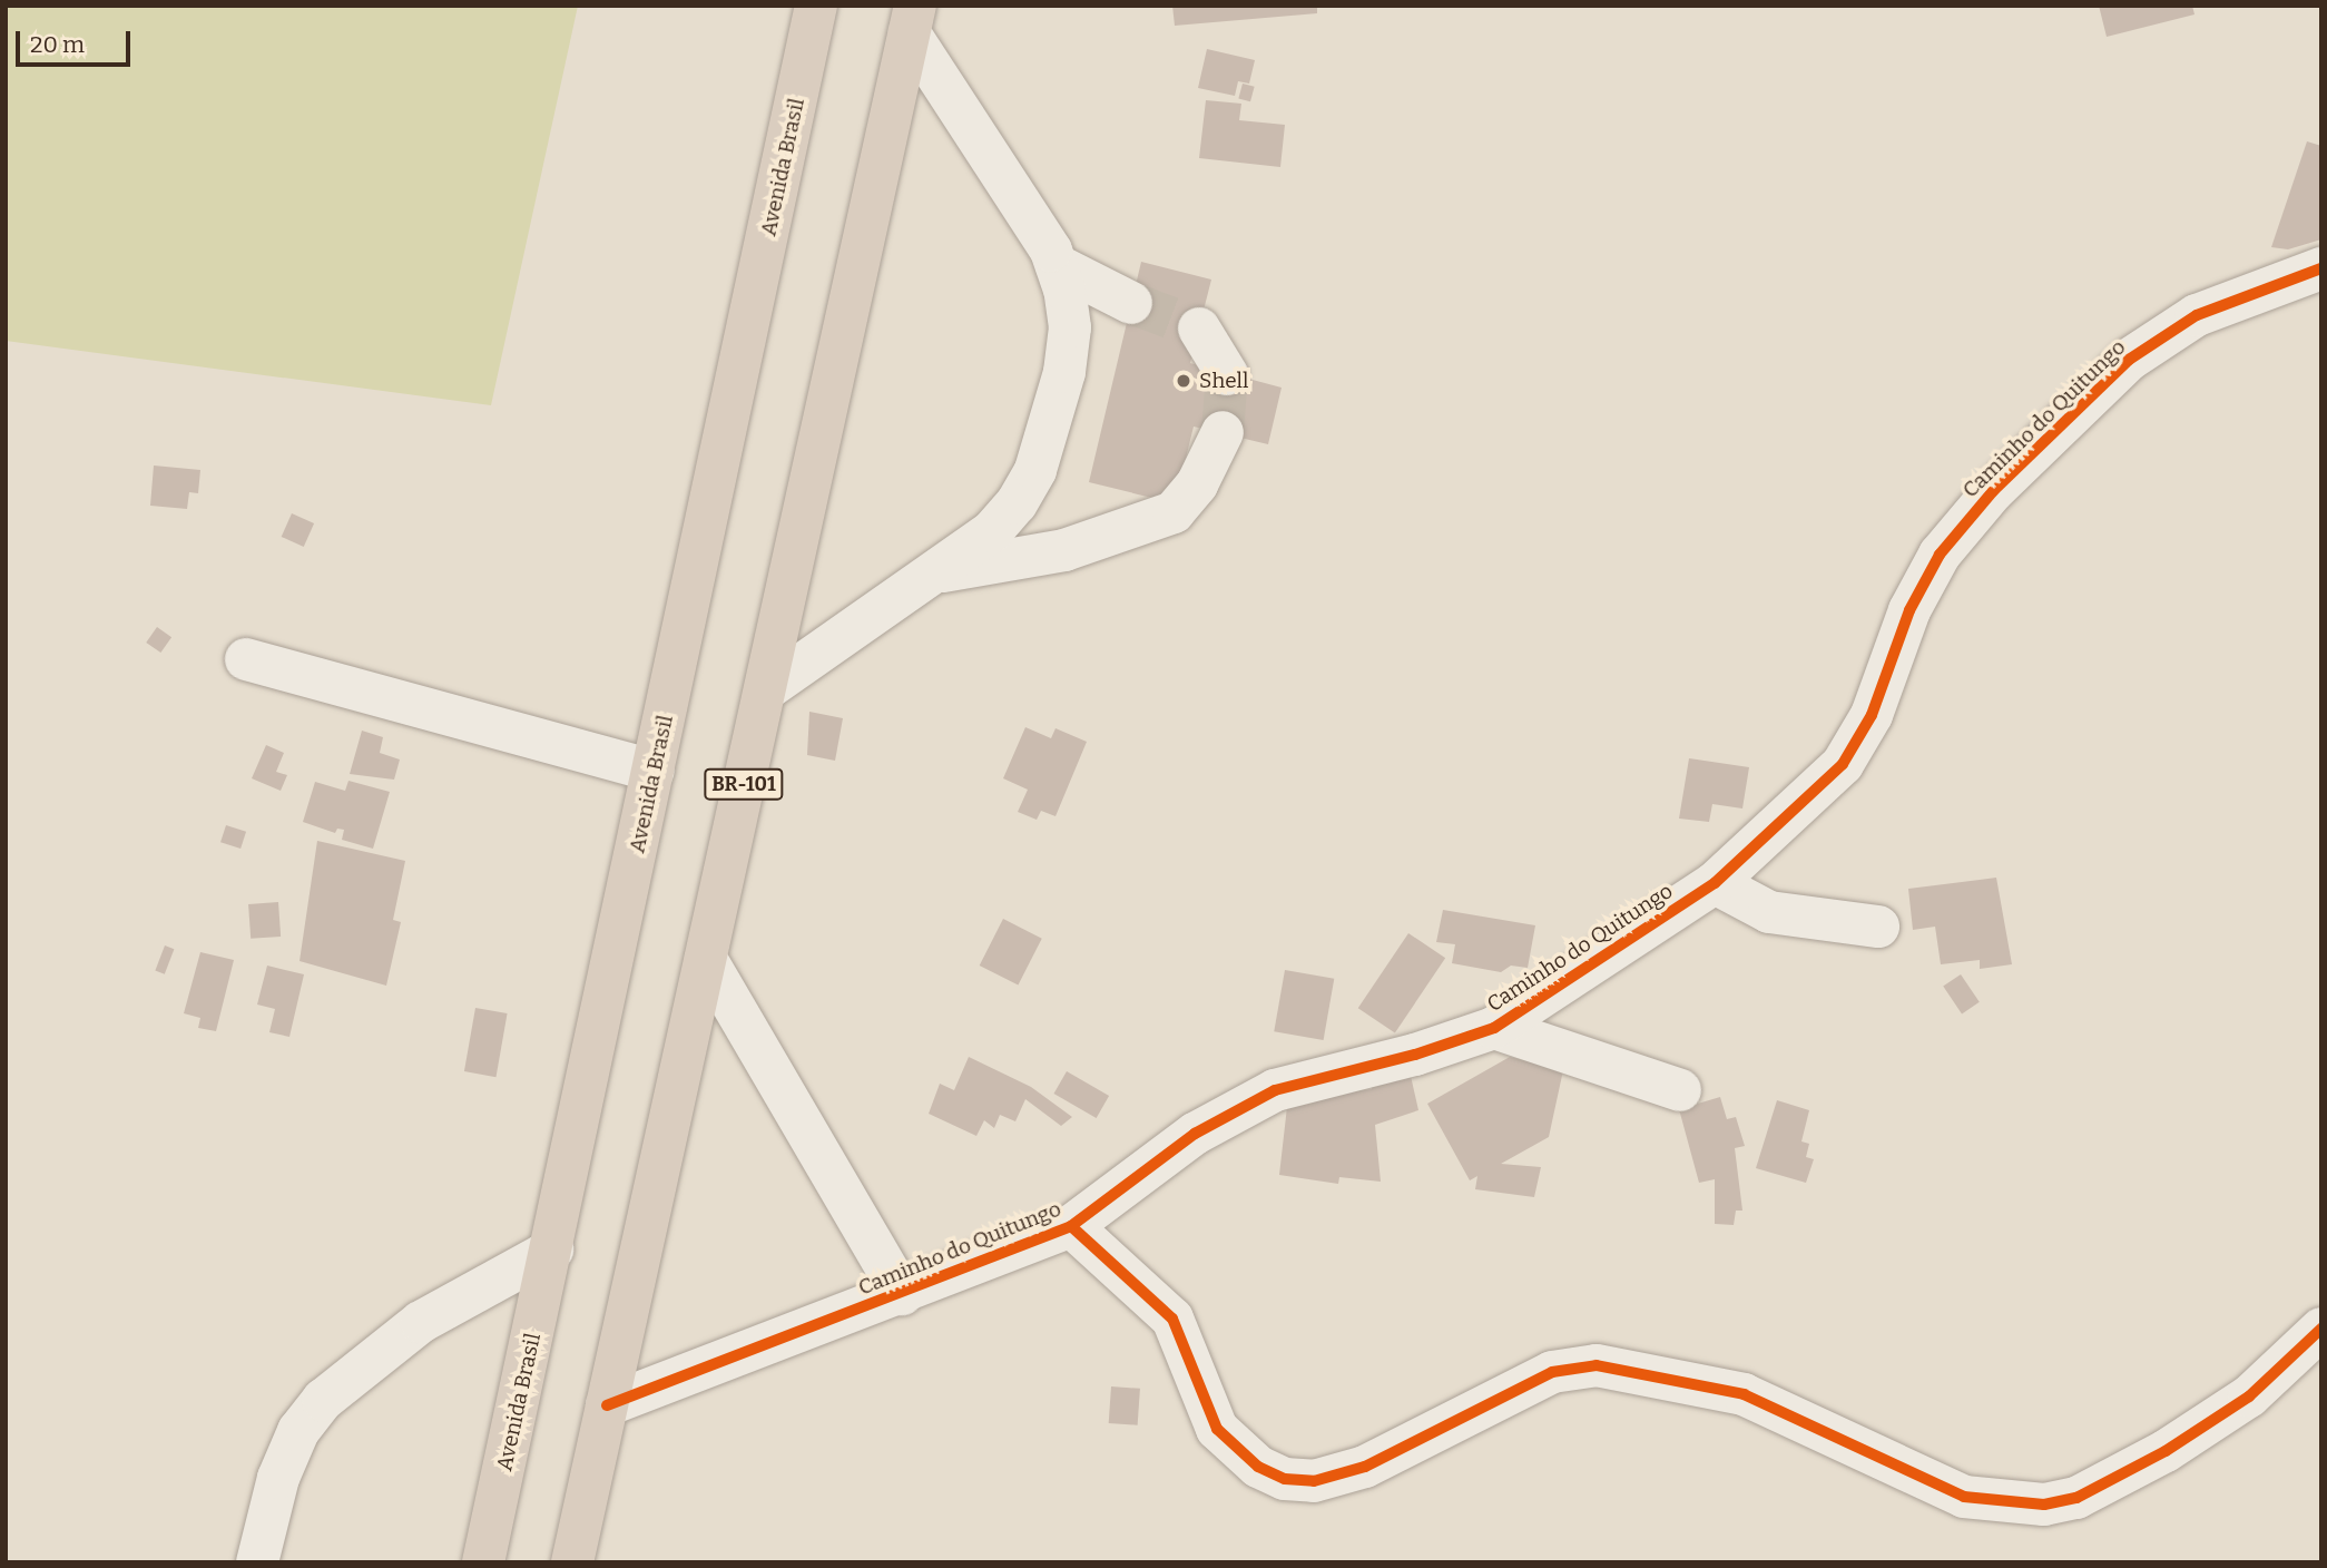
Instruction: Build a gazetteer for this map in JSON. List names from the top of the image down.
{
  "streets": {
    "highway": ["Avenida Brasil", "BR-101"],
    "street": ["Caminho do Quitungo"]
  },
  "crossings": [
    ["Caminho do Quitungo", "BR-101"]
  ],
  "places": ["Shell"],
  "scale_bar": "20 m"
}
